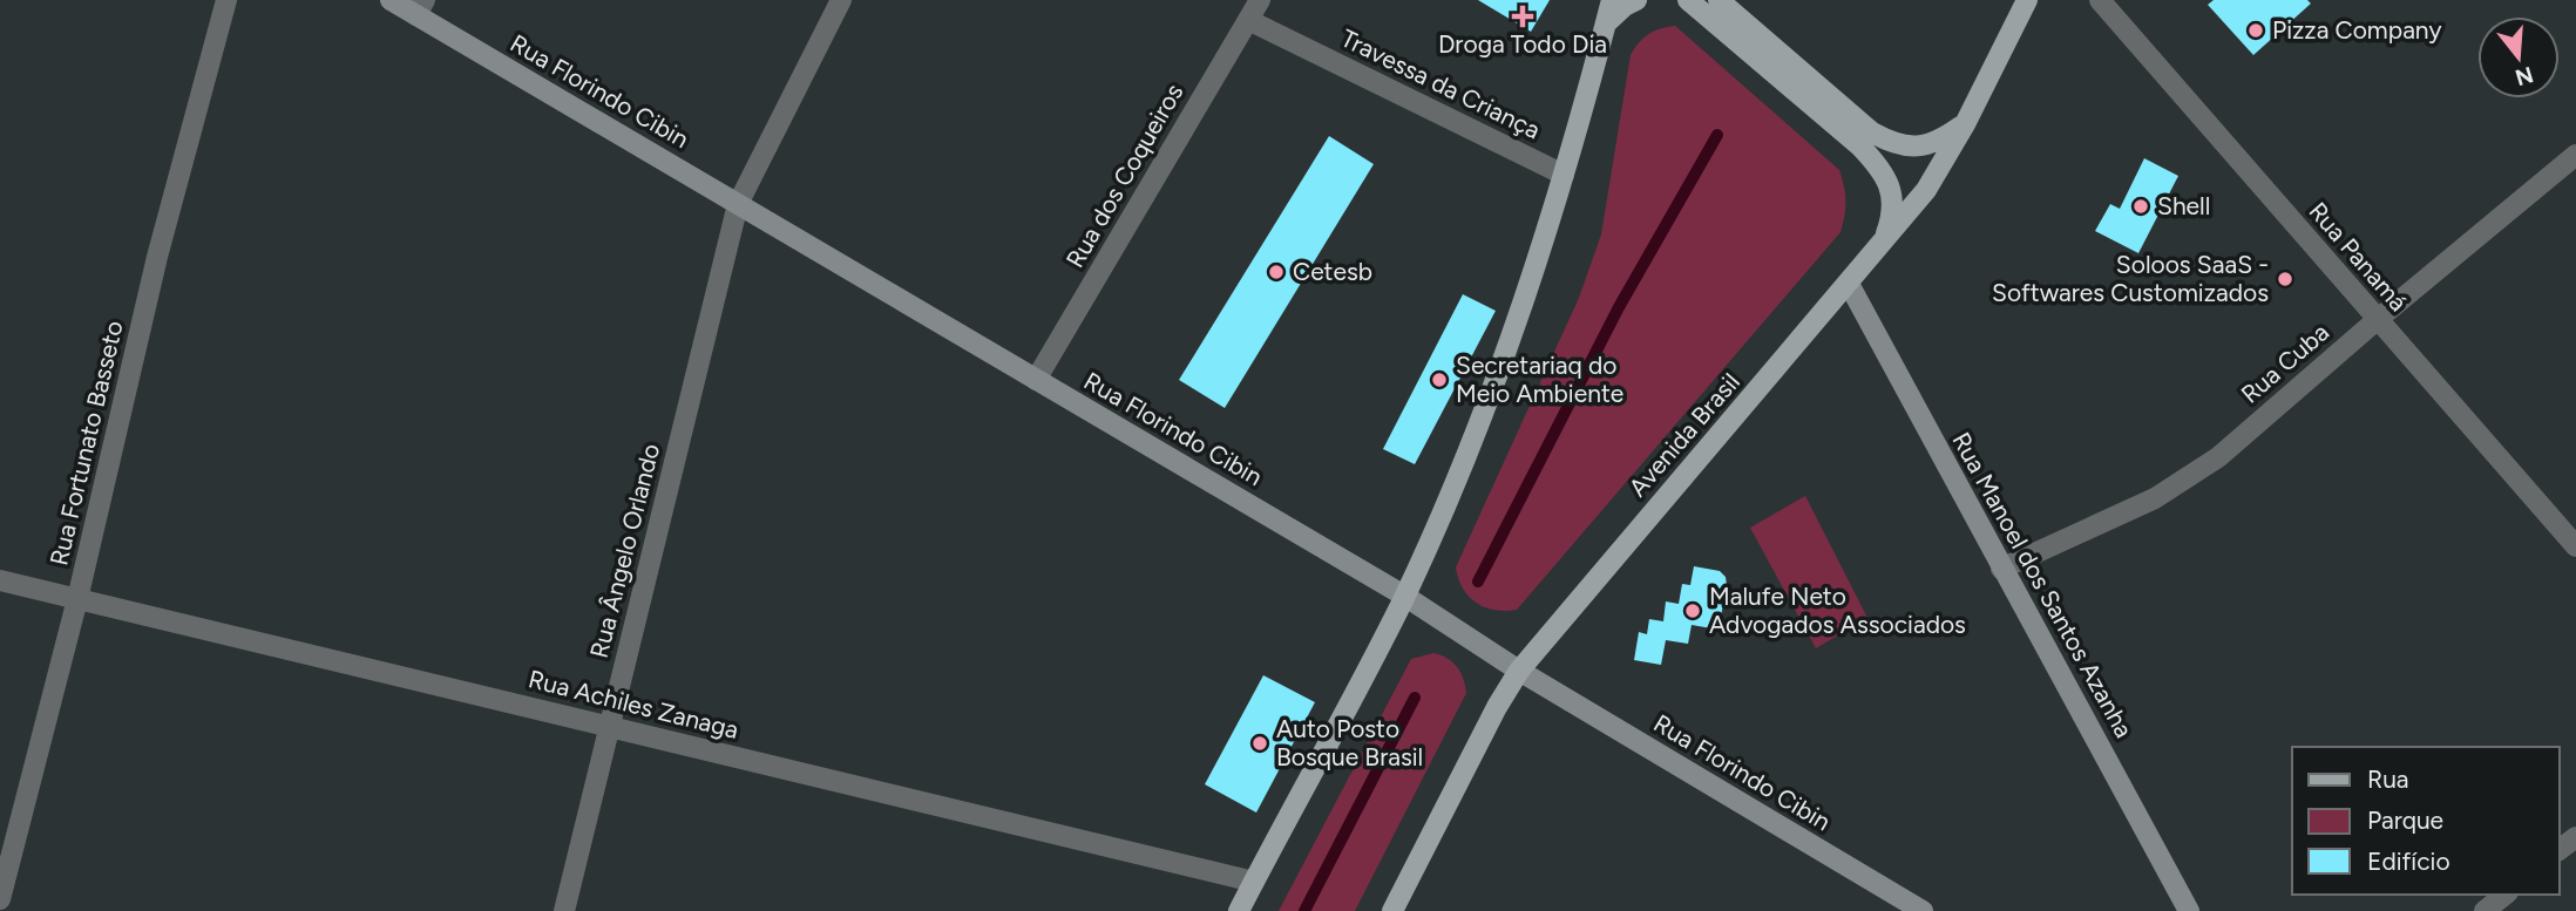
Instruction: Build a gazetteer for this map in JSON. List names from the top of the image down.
{
  "streets": {
    "main road": ["Rua Florindo Cibin", "Avenida Brasil", "Rua Manoel dos Santos Azanha"],
    "street": [
      "Travessa da Criança",
      "Rua dos Coqueiros",
      "Rua Panamá",
      "Rua Cuba",
      "Rua Fortunato Basseto",
      "Rua Ângelo Orlando",
      "Rua Achiles Zanaga"
    ]
  },
  "crossings": [
    ["Travessa da Criança", "Rua dos Coqueiros"],
    ["Rua Florindo Cibin", "Rua dos Coqueiros"],
    ["Rua Florindo Cibin", "Avenida Brasil"],
    ["Rua Florindo Cibin", "Rua Ângelo Orlando"],
    ["Rua Panamá", "Rua Cuba"],
    ["Rua Cuba", "Rua Manoel dos Santos Azanha"],
    ["Avenida Brasil", "Rua Manoel dos Santos Azanha"],
    ["Rua Fortunato Basseto", "Rua Achiles Zanaga"],
    ["Rua Ângelo Orlando", "Rua Achiles Zanaga"]
  ],
  "places": {
    "health": ["Droga Todo Dia"],
    "other": [
      "Pizza Company",
      "Shell",
      "Cetesb",
      "Soloos SaaS - Softwares Customizados",
      "Secretariaq do Meio Ambiente",
      "Malufe Neto Advogados Associados",
      "Auto Posto Bosque Brasil"
    ]
  },
  "legend": ["Rua", "Parque", "Edifício"],
  "north": "bottom"
}
